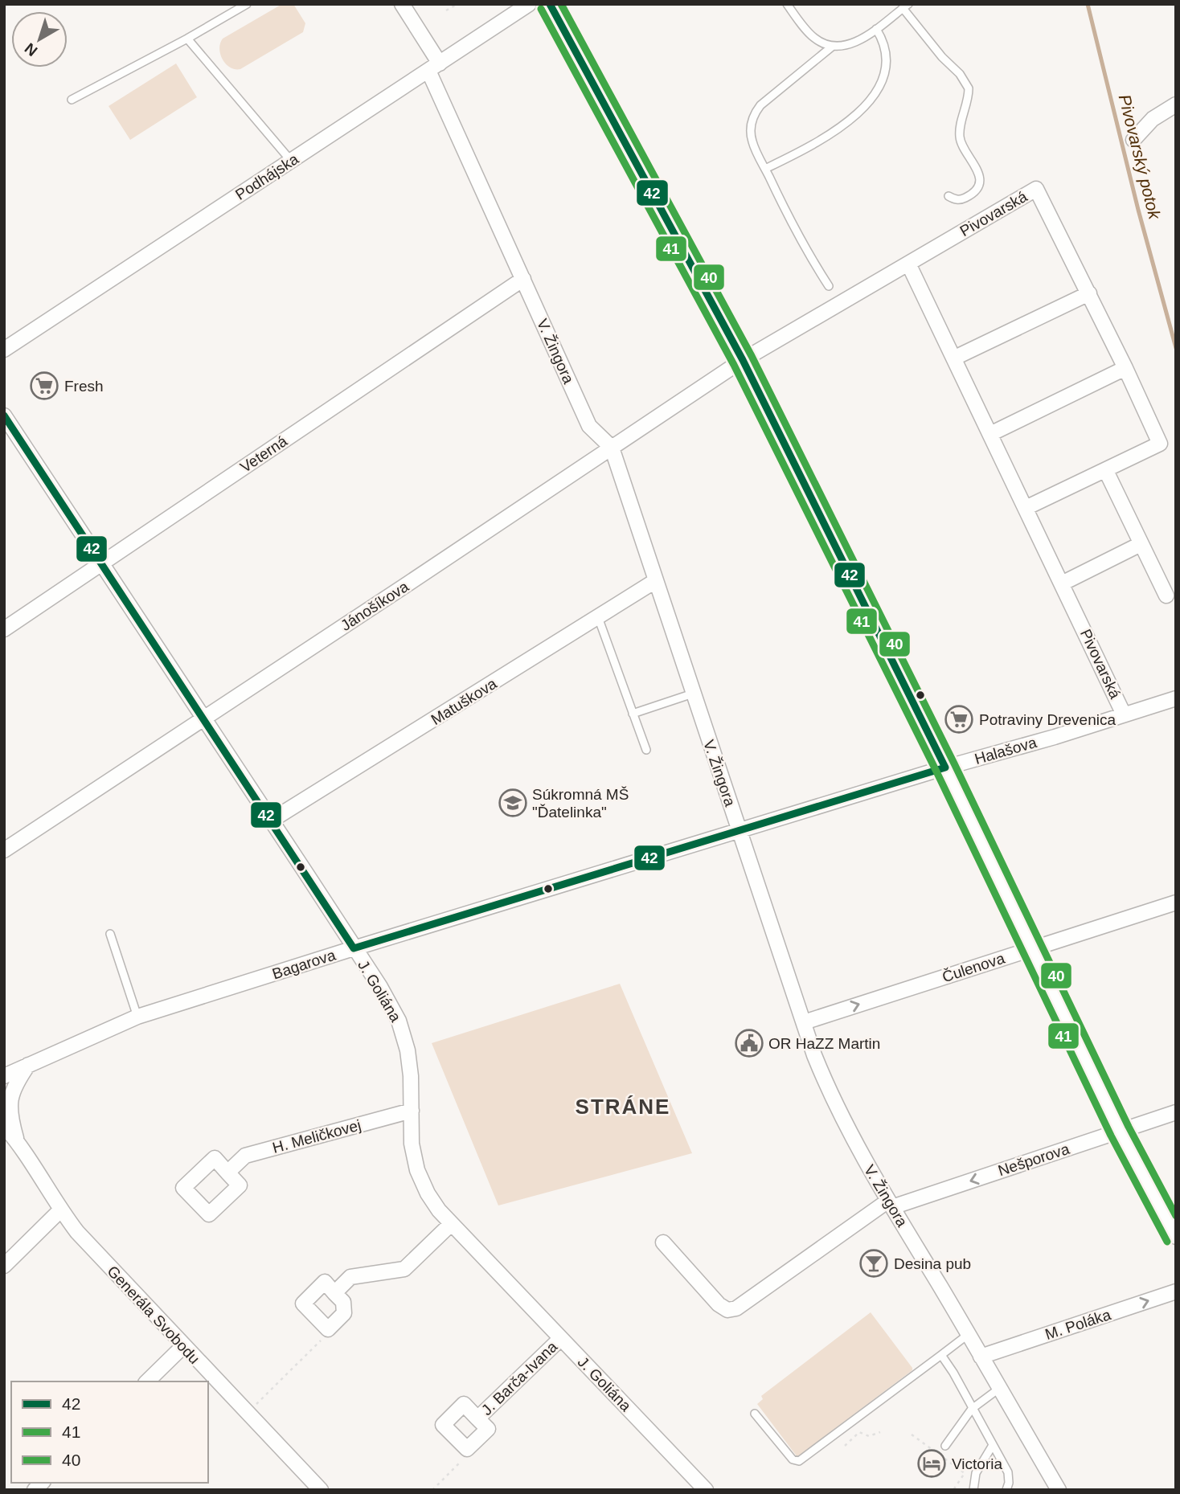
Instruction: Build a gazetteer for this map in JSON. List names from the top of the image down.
{
  "streets": {
    "street": [
      "Podhájska",
      "Pivovarská",
      "V. Žingora",
      "Veterná",
      "Jánošíkova",
      "Matuškova",
      "Halašova",
      "Bagarova",
      "Čulenova",
      "J. Goliána",
      "H. Meličkovej",
      "Nešporova",
      "Generála Svobodu",
      "M. Poláka",
      "J. Barča-Ivana"
    ]
  },
  "crossings": [
    ["Podhájska", "V. Žingora"],
    ["Pivovarská", "Jánošíkova"],
    ["Pivovarská", "Halašova"],
    ["V. Žingora", "Veterná"],
    ["V. Žingora", "Jánošíkova"],
    ["V. Žingora", "Matuškova"],
    ["V. Žingora", "Halašova"],
    ["V. Žingora", "Bagarova"],
    ["V. Žingora", "Čulenova"],
    ["V. Žingora", "Nešporova"],
    ["V. Žingora", "M. Poláka"],
    ["Veterná", "J. Goliána"],
    ["Jánošíkova", "J. Goliána"],
    ["Matuškova", "J. Goliána"],
    ["Halašova", "Bagarova"],
    ["Bagarova", "J. Goliána"],
    ["J. Goliána", "H. Meličkovej"],
    ["J. Goliána", "J. Barča-Ivana"]
  ],
  "one_way": ["Čulenova", "Nešporova", "M. Poláka"],
  "districts": ["STRÁNE"],
  "water": ["Pivovarský potok"],
  "places": {
    "supermarket": ["Fresh", "Potraviny Drevenica"],
    "school or university": ["Súkromná MŠ \"Ďatelinka\""],
    "public building": ["OR HaZZ Martin"],
    "bar": ["Desina pub"],
    "hotel": ["Victoria"]
  },
  "lines": ["transit line 42", "transit line 40", "transit line 41"],
  "legend": ["42", "41", "40"],
  "north": "bottom left"
}
